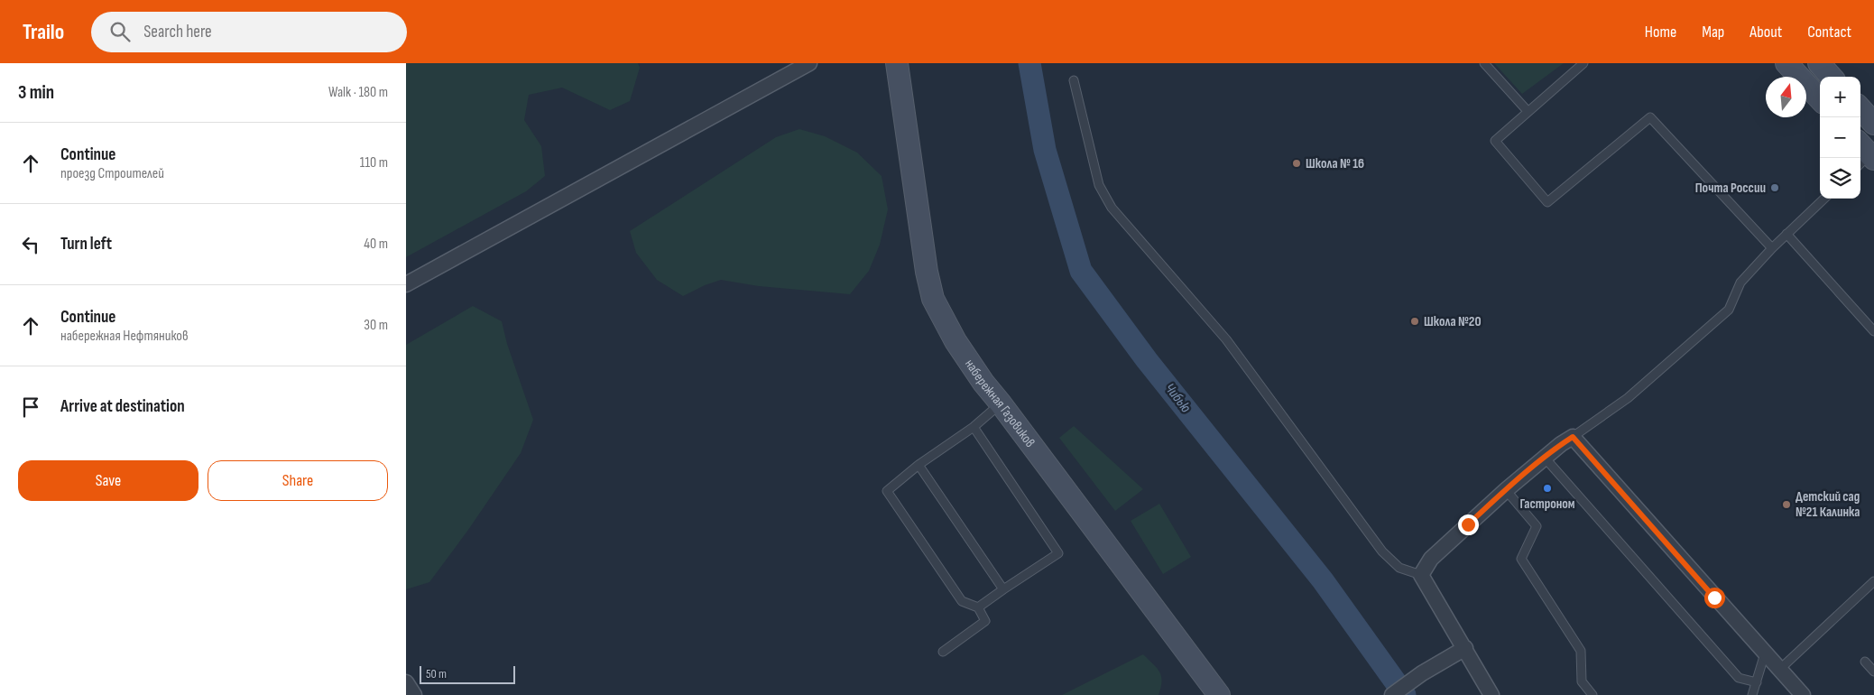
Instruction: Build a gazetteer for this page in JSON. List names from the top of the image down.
{
  "streets": {
    "main road": ["набережная Газовиков"]
  },
  "water": ["Чибью"],
  "places": [
    "Школа № 16",
    "Почта России",
    "Школа №20",
    "Гастроном",
    "Детский сад №21 Калинка"
  ],
  "scale_bar": "50 m",
  "north": "top",
  "page": {
    "header": "Trailo",
    "search": "Search here",
    "nav": [
      "Home",
      "Map",
      "About",
      "Contact"
    ],
    "heading": ["3 min", "Walk · 180 m"],
    "map_buttons": ["+", "−"],
    "list": [
      ["Continue", "проезд Строителей", "110 m"],
      ["Turn left", "40 m"],
      ["Continue", "набережная Нефтяников", "30 m"],
      "Arrive at destination"
    ],
    "buttons": ["Save", "Share"],
    "scale": "50 m"
  }
}
